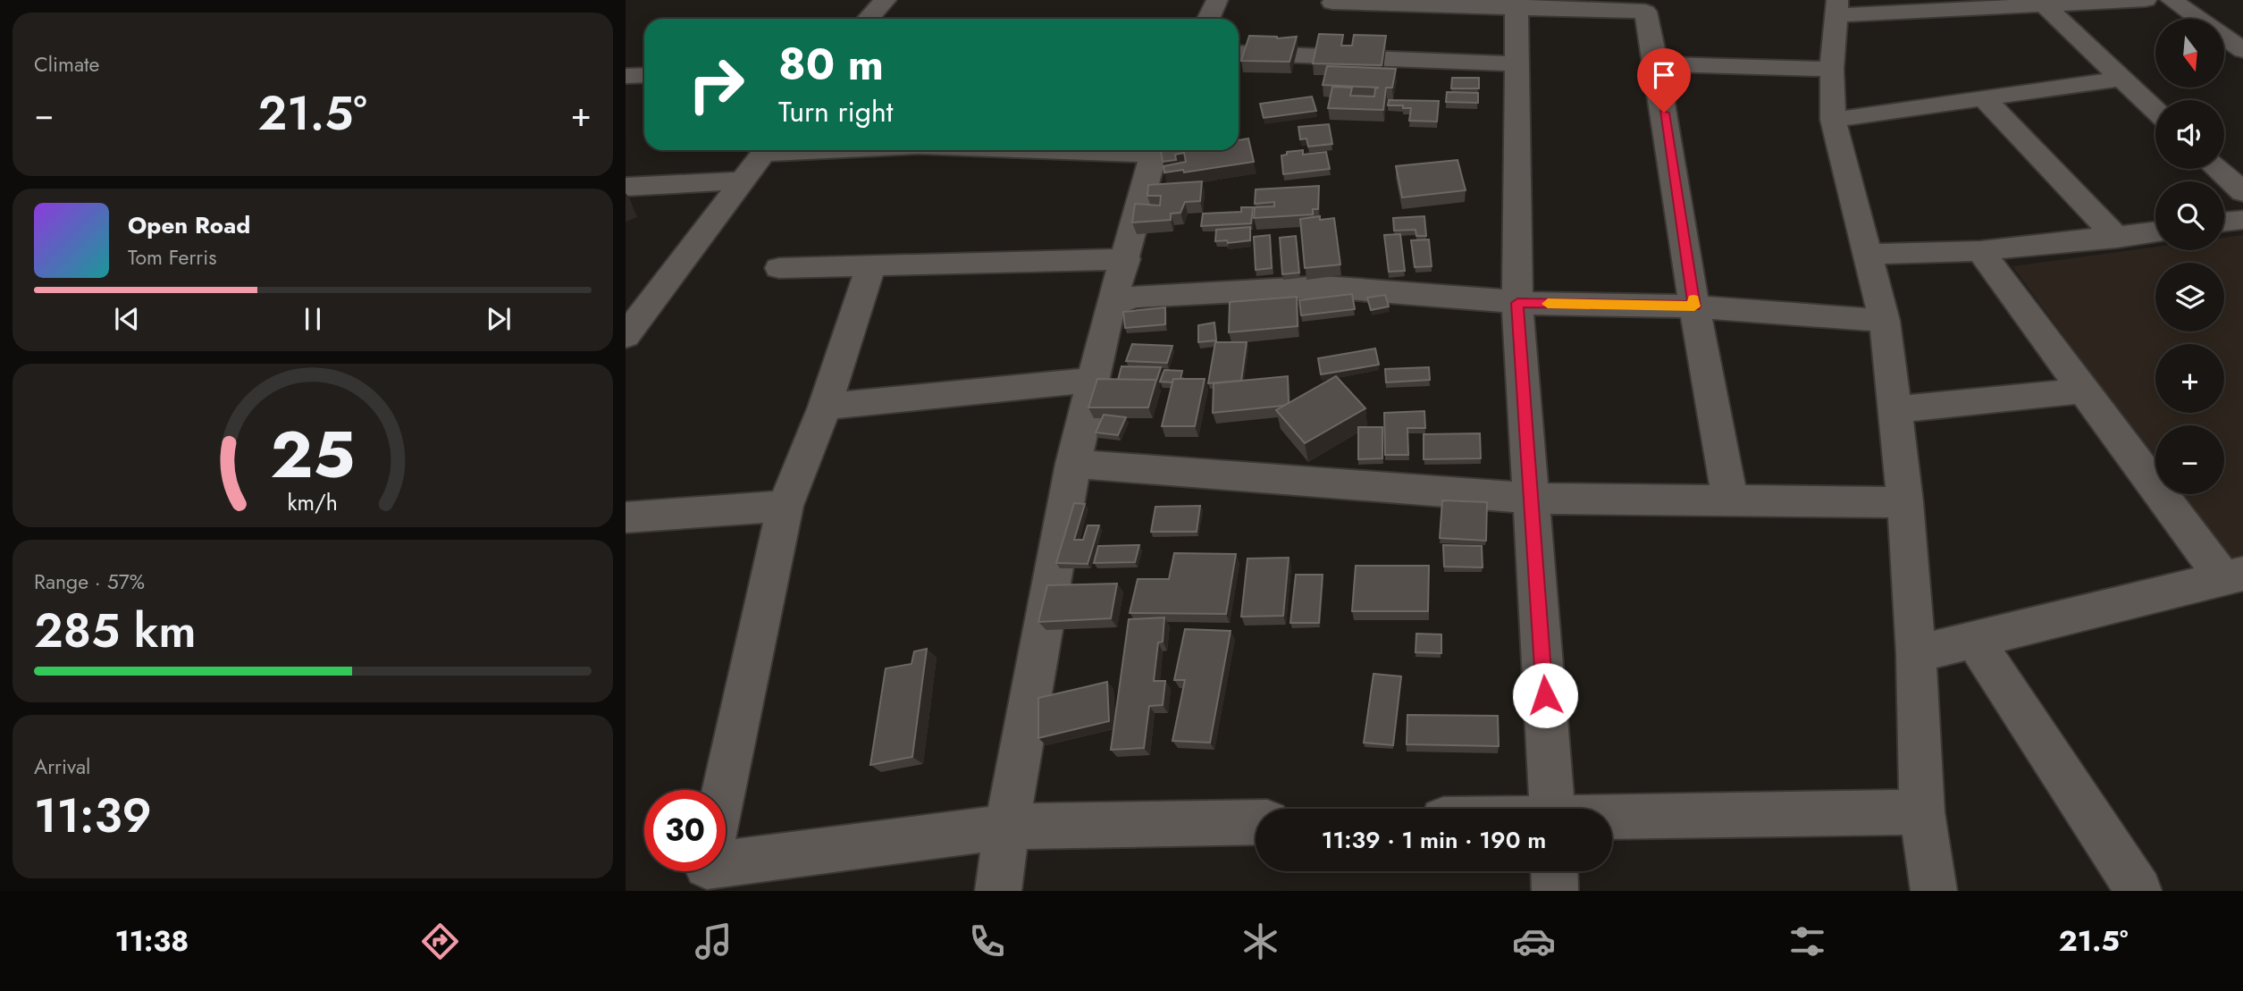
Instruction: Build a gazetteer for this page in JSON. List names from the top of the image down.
{
  "north": "bottom",
  "page": {
    "tile": [
      "Climate",
      ["Range · 57%", "285 km"],
      ["Arrival", "11:39"]
    ],
    "map_buttons": ["+", "−"],
    "turn": ["80 m", "Turn right"],
    "heat": ["−", "21.5°", "+"],
    "song": ["Open Road", "Tom Ferris"],
    "limit": "30",
    "trip": "11:39 · 1 min · 190 m",
    "tabs": ["11:38", "21.5°"],
    "gauge": ["25", "km/h"]
  }
}
